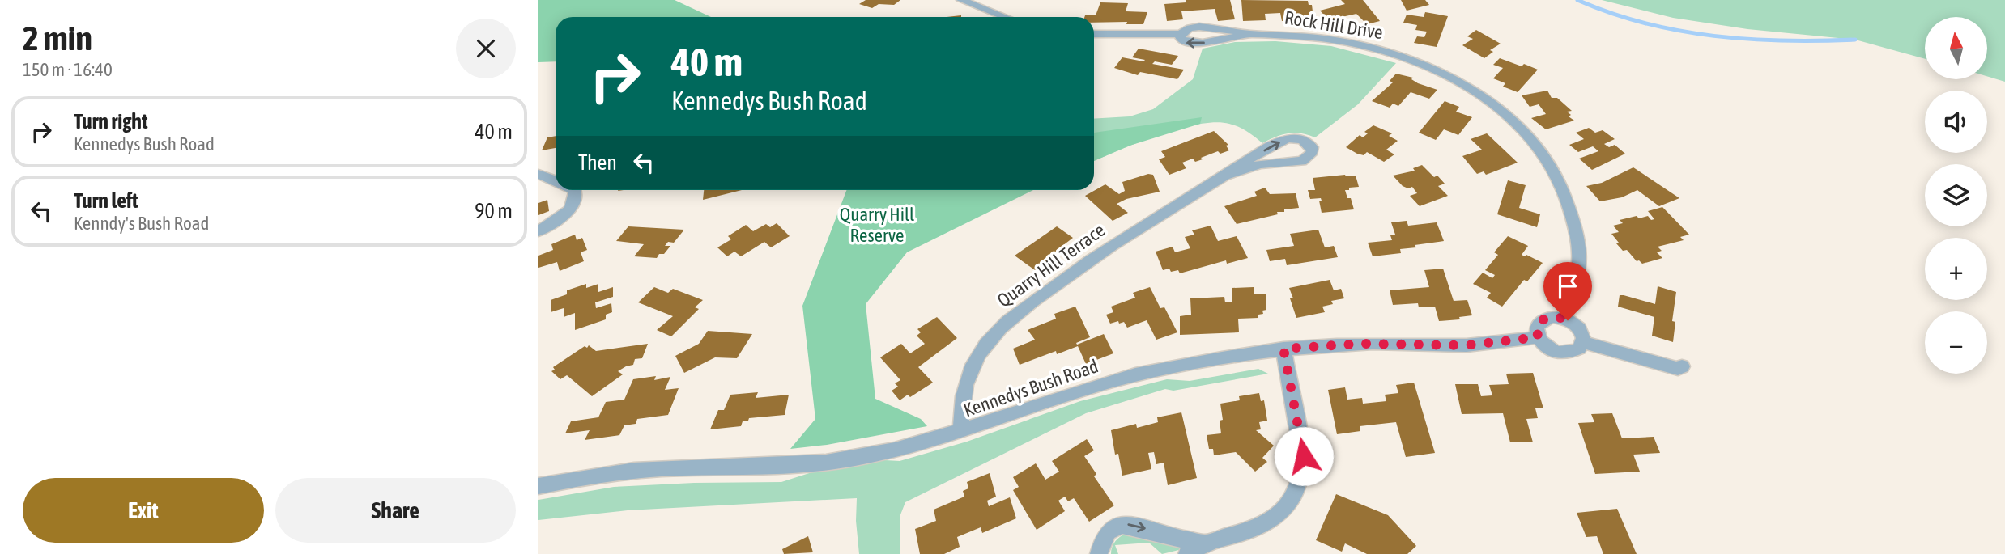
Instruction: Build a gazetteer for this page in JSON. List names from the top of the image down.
{
  "streets": {
    "street": ["Rock Hill Drive", "Quarry Hill Terrace", "Kennedys Bush Road"]
  },
  "crossings": [
    ["Rock Hill Drive", "Kennedys Bush Road"],
    ["Quarry Hill Terrace", "Kennedys Bush Road"]
  ],
  "parks": ["Quarry Hill Reserve"],
  "north": "top",
  "page": {
    "heading": ["2 min", "150 m · 16:40"],
    "map_buttons": ["+", "−"],
    "turn": ["40 m", "Kennedys Bush Road"],
    "list": [
      {
        "name": "Turn right",
        "note": "Kennedys Bush Road",
        "value": "40 m"
      },
      {
        "name": "Turn left",
        "note": "Kenndy's Bush Road",
        "value": "90 m"
      }
    ],
    "then": "Then",
    "buttons": ["Exit", "Share"]
  }
}
